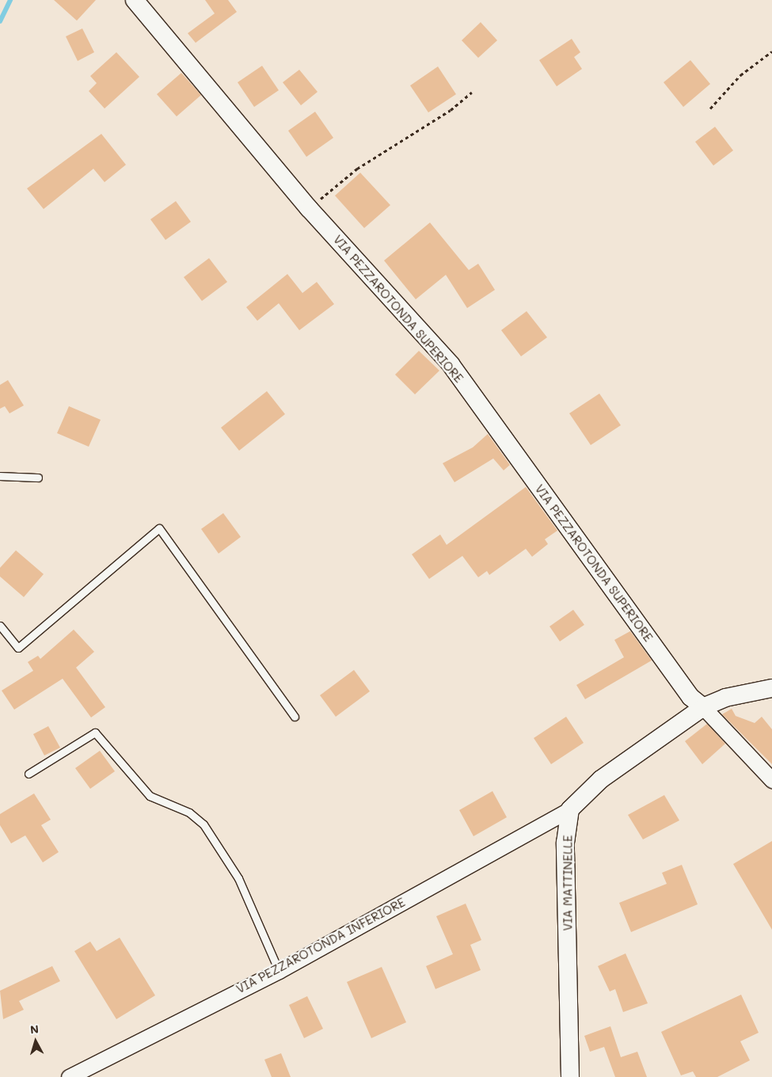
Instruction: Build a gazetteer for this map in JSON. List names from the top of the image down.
{
  "streets": {
    "street": ["VIA PEZZAROTONDA SUPERIORE", "VIA MATTINELLE", "VIA PEZZAROTONDA INFERIORE"]
  },
  "crossings": [
    ["VIA MATTINELLE", "VIA PEZZAROTONDA INFERIORE"]
  ],
  "north": "top"
}
